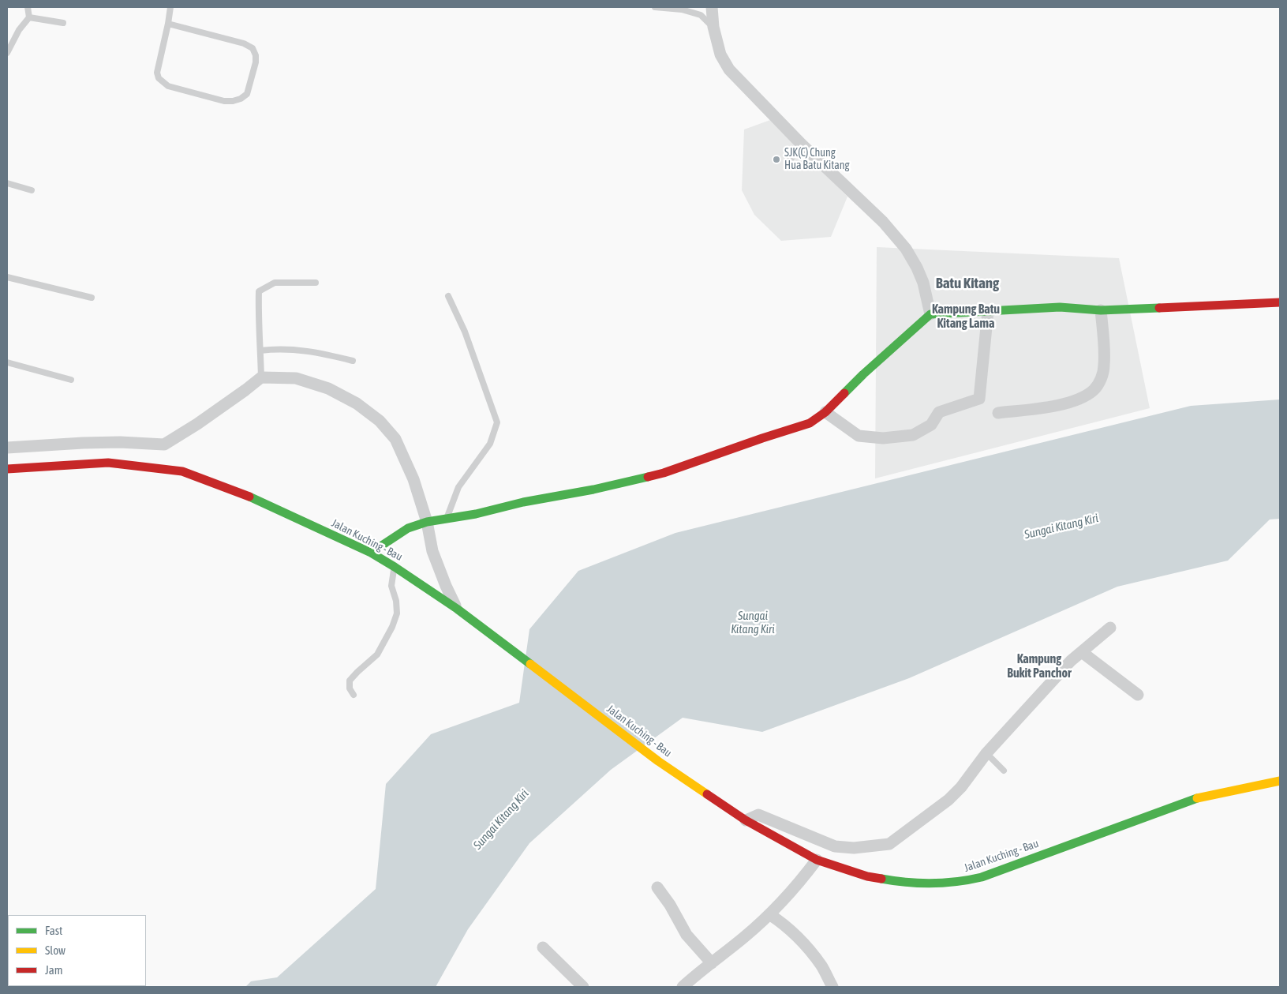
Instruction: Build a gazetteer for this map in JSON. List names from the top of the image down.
{
  "streets": {
    "main road": ["Jalan Kuching - Bau"]
  },
  "districts": ["Batu Kitang", "Kampung Batu Kitang Lama", "Kampung Bukit Panchor"],
  "water": ["Sungai Kitang Kiri"],
  "places": ["SJK(C) Chung Hua Batu Kitang"],
  "legend": ["Fast", "Slow", "Jam"]
}
